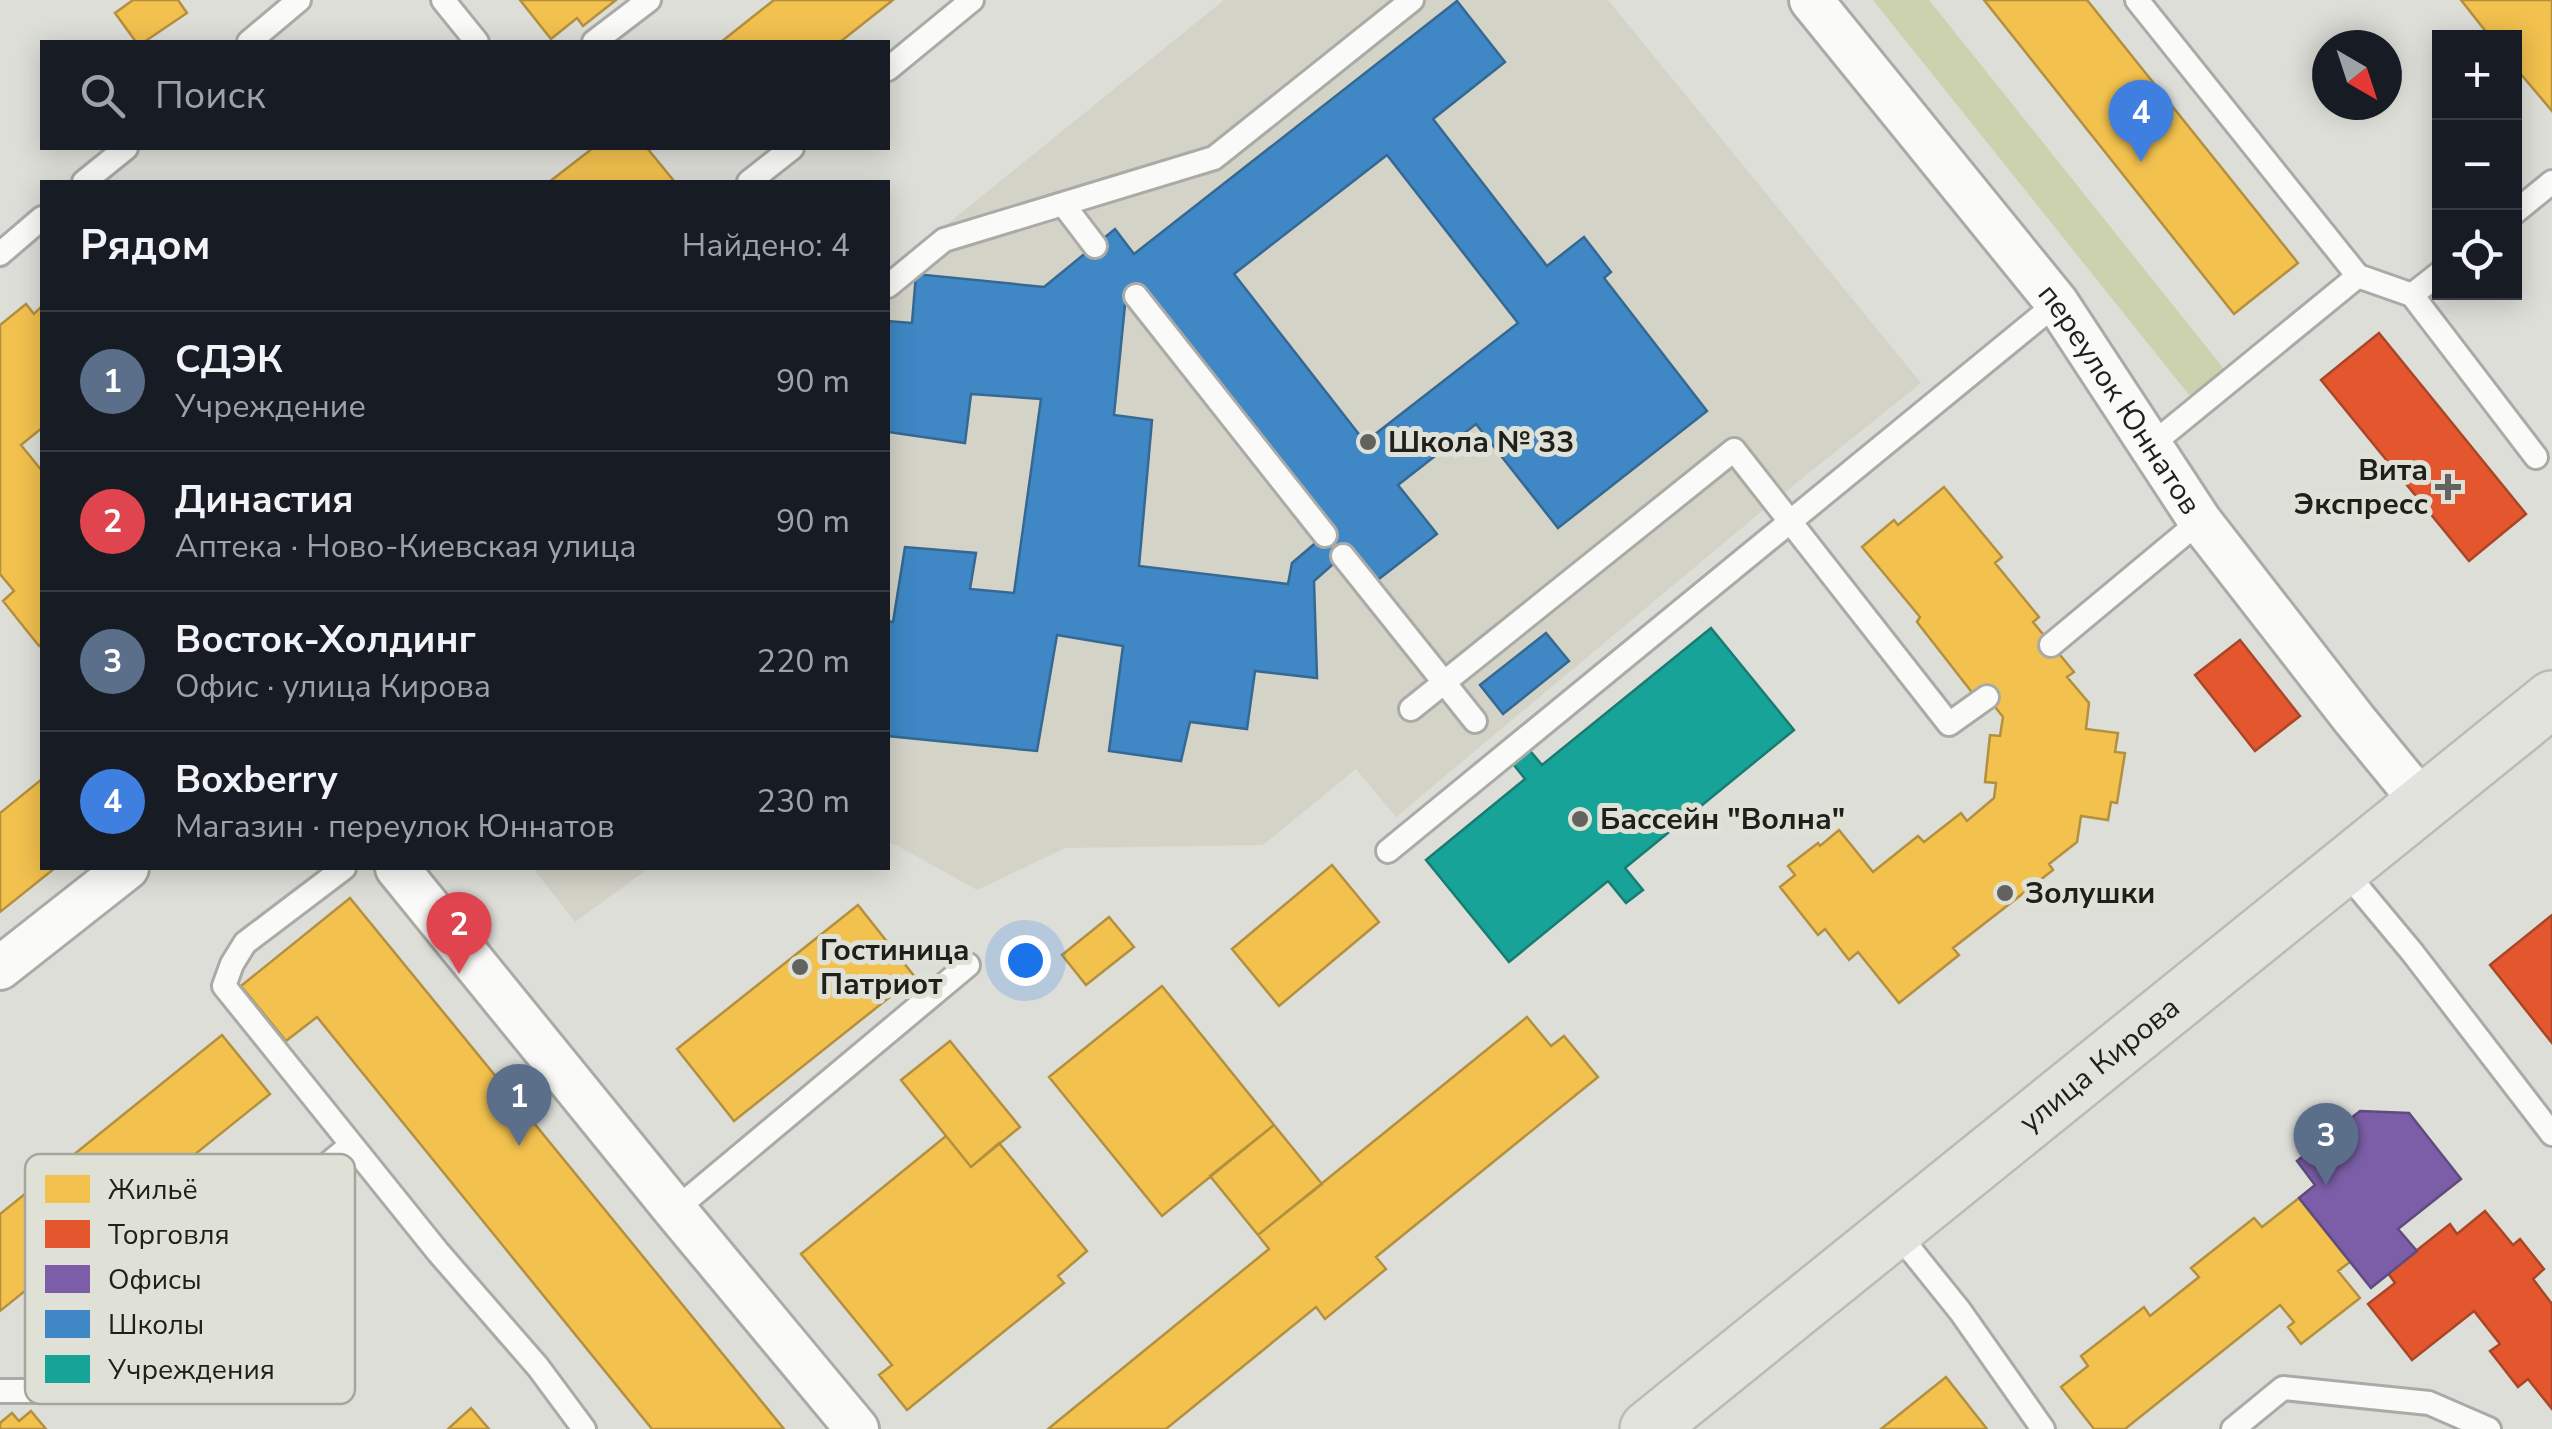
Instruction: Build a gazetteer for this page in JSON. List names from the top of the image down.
{
  "streets": {
    "main road": ["улица Кирова"],
    "street": ["переулок Юннатов"]
  },
  "crossings": [
    ["переулок Юннатов", "улица Кирова"]
  ],
  "places": {
    "other": [
      "Школа № 33",
      "Бассейн \"Волна\"",
      "Золушки",
      "Гостиница Патриот"
    ],
    "health": ["Вита Экспресс"]
  },
  "legend": [
    "Жильё",
    "Торговля",
    "Офисы",
    "Школы",
    "Учреждения"
  ],
  "north": "bottom right",
  "page": {
    "map_buttons": ["+", "−"],
    "search": "Поиск",
    "pins": [
      "4",
      "2",
      "1",
      "3"
    ],
    "heading": ["Рядом", "Найдено: 4"],
    "list": [
      {
        "mark": "1",
        "name": "СДЭК",
        "note": "Учреждение",
        "value": "90 m"
      },
      {
        "mark": "2",
        "name": "Династия",
        "note": "Аптека · Ново-Киевская улица",
        "value": "90 m"
      },
      {
        "mark": "3",
        "name": "Восток-Холдинг",
        "note": "Офис · улица Кирова",
        "value": "220 m"
      },
      {
        "mark": "4",
        "name": "Boxberry",
        "note": "Магазин · переулок Юннатов",
        "value": "230 m"
      }
    ]
  }
}
